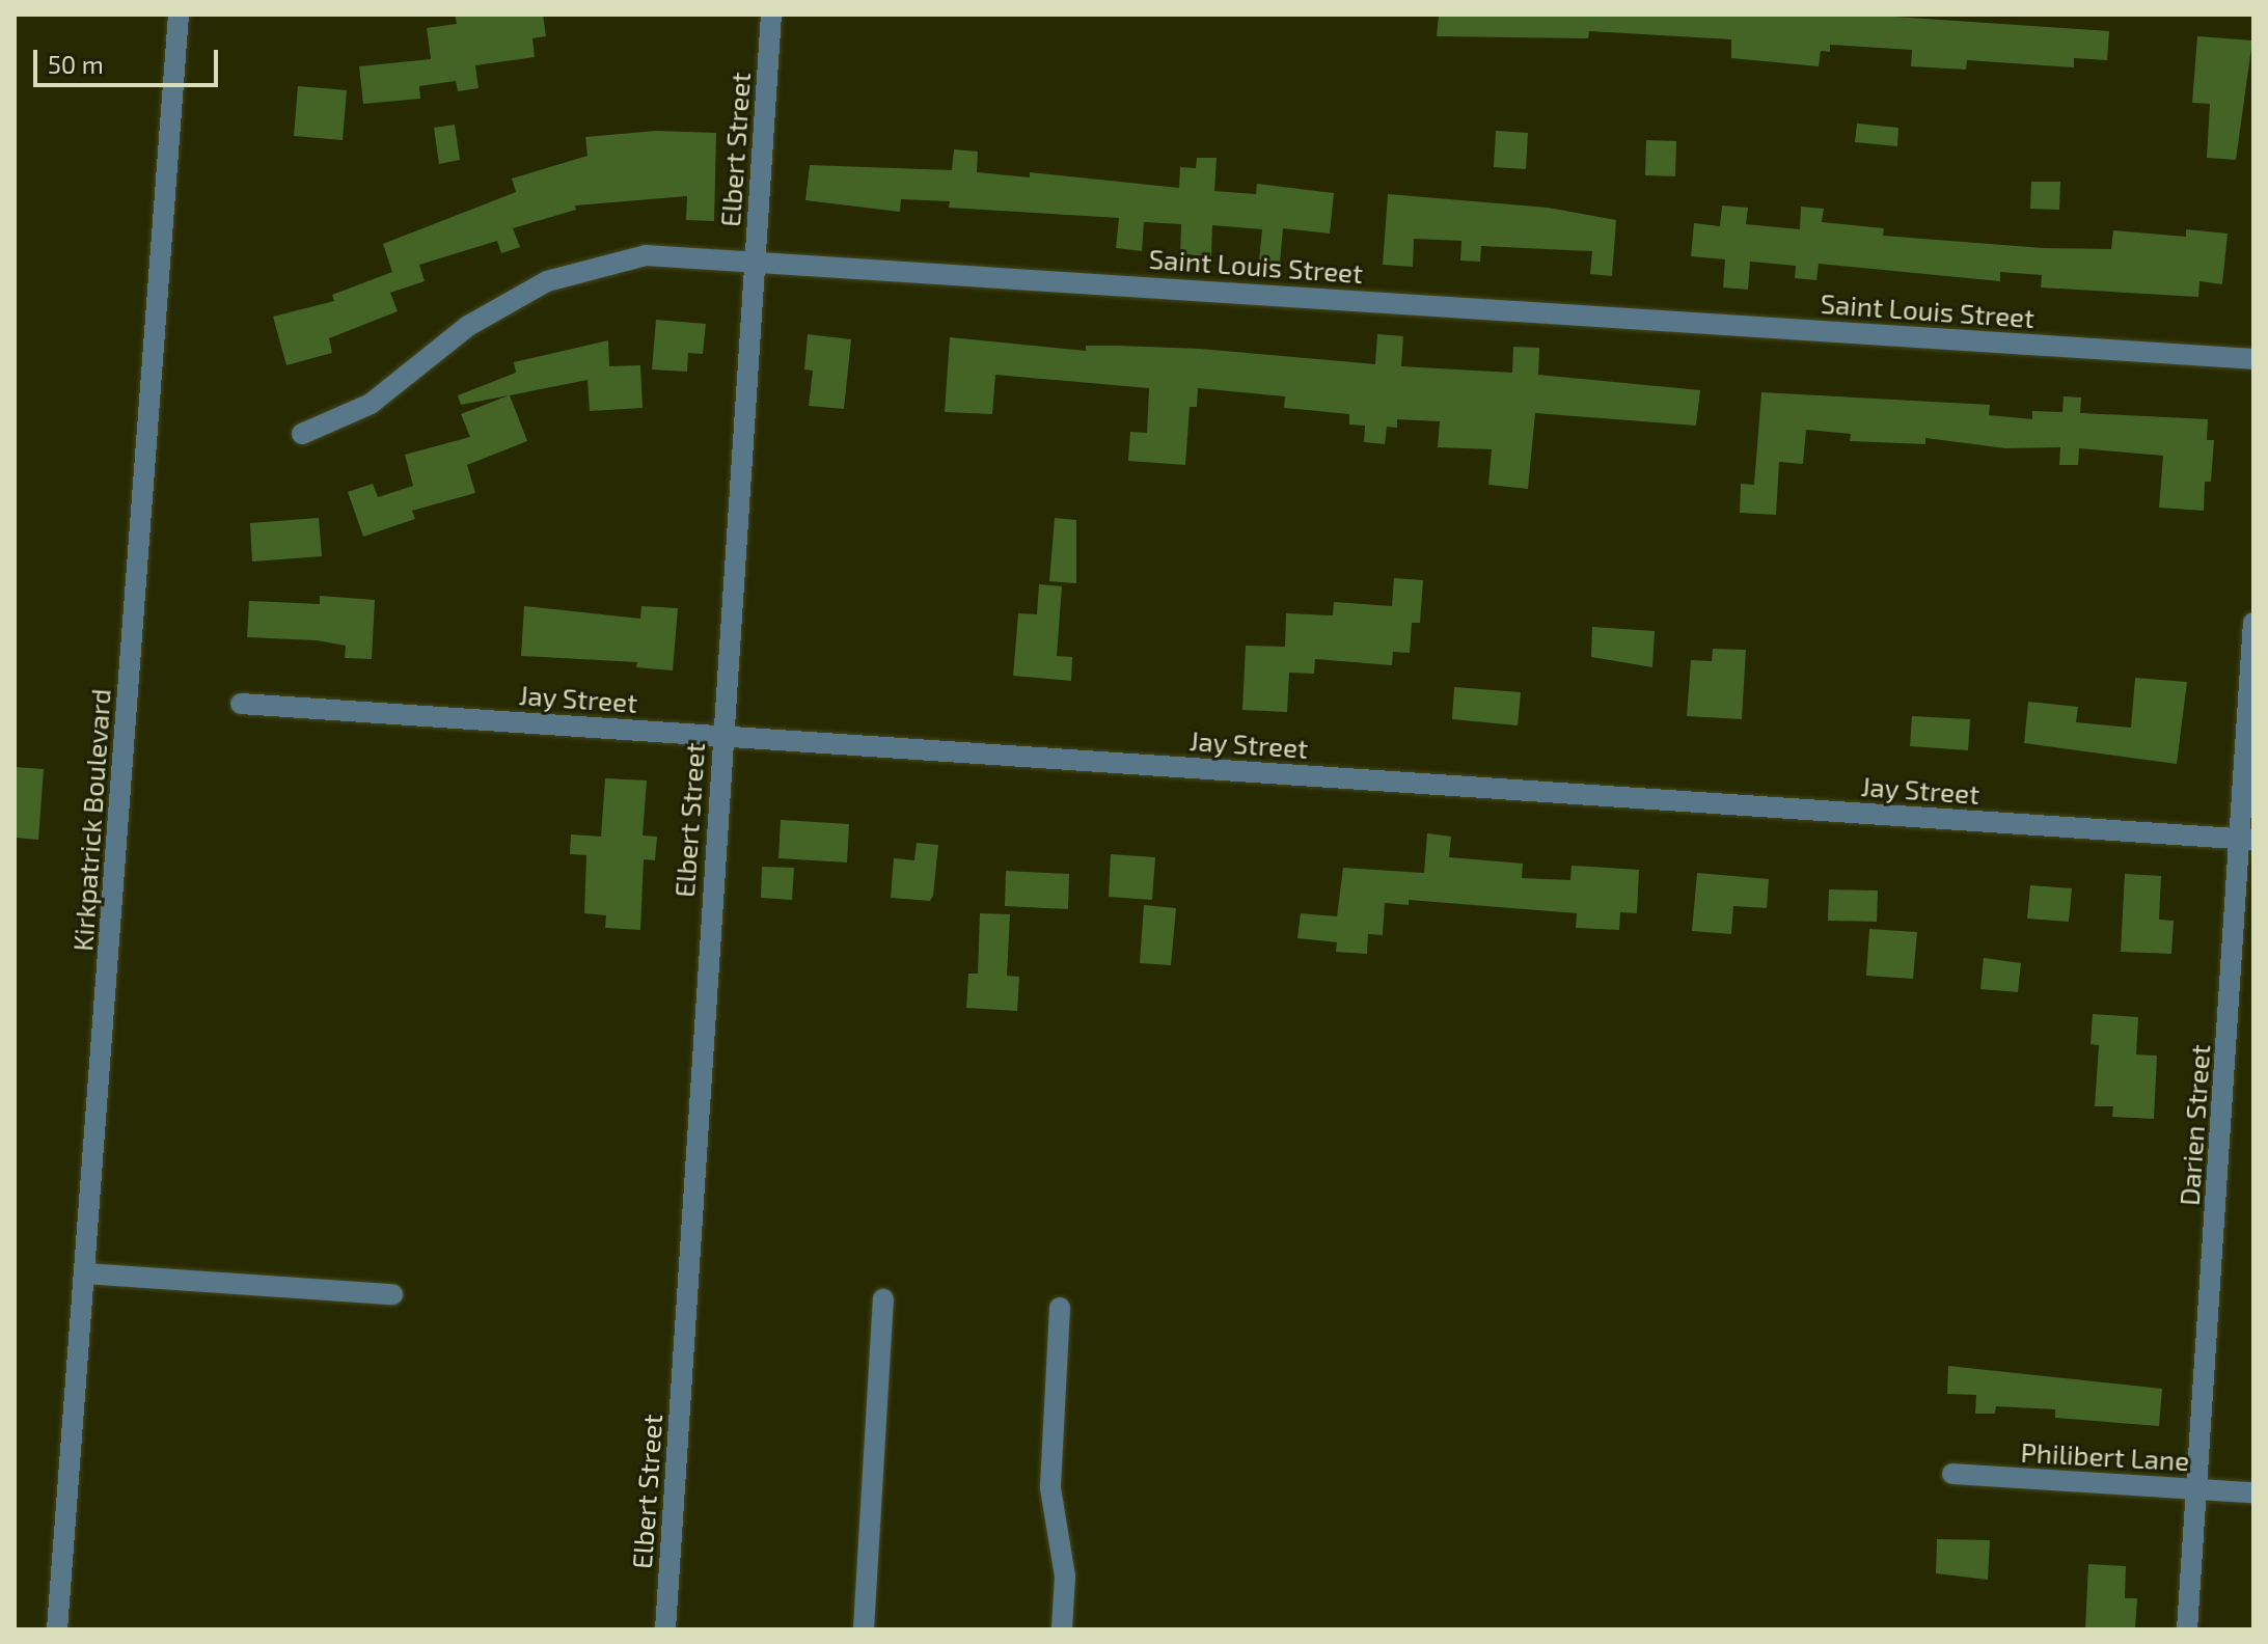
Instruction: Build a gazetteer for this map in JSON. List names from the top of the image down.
{
  "streets": {
    "street": [
      "Elbert Street",
      "Saint Louis Street",
      "Jay Street",
      "Kirkpatrick Boulevard",
      "Darien Street",
      "Philibert Lane"
    ]
  },
  "crossings": [
    ["Elbert Street", "Saint Louis Street"],
    ["Elbert Street", "Jay Street"],
    ["Jay Street", "Darien Street"],
    ["Darien Street", "Philibert Lane"]
  ],
  "scale_bar": "50 m"
}
